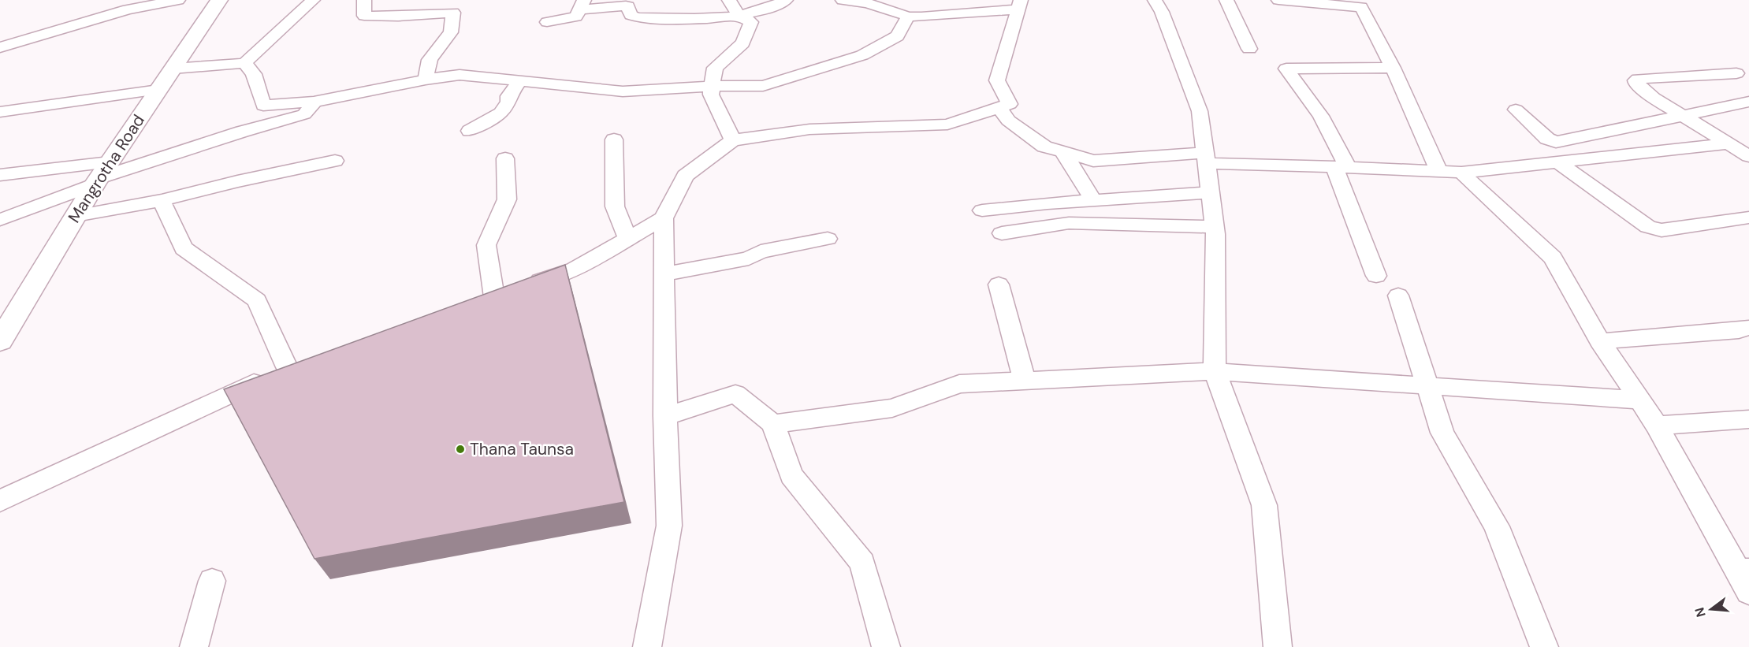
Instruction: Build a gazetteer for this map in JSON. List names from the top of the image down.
{
  "streets": {
    "main road": ["Mangrotha Road"]
  },
  "places": ["Thana Taunsa"],
  "north": "left"
}
